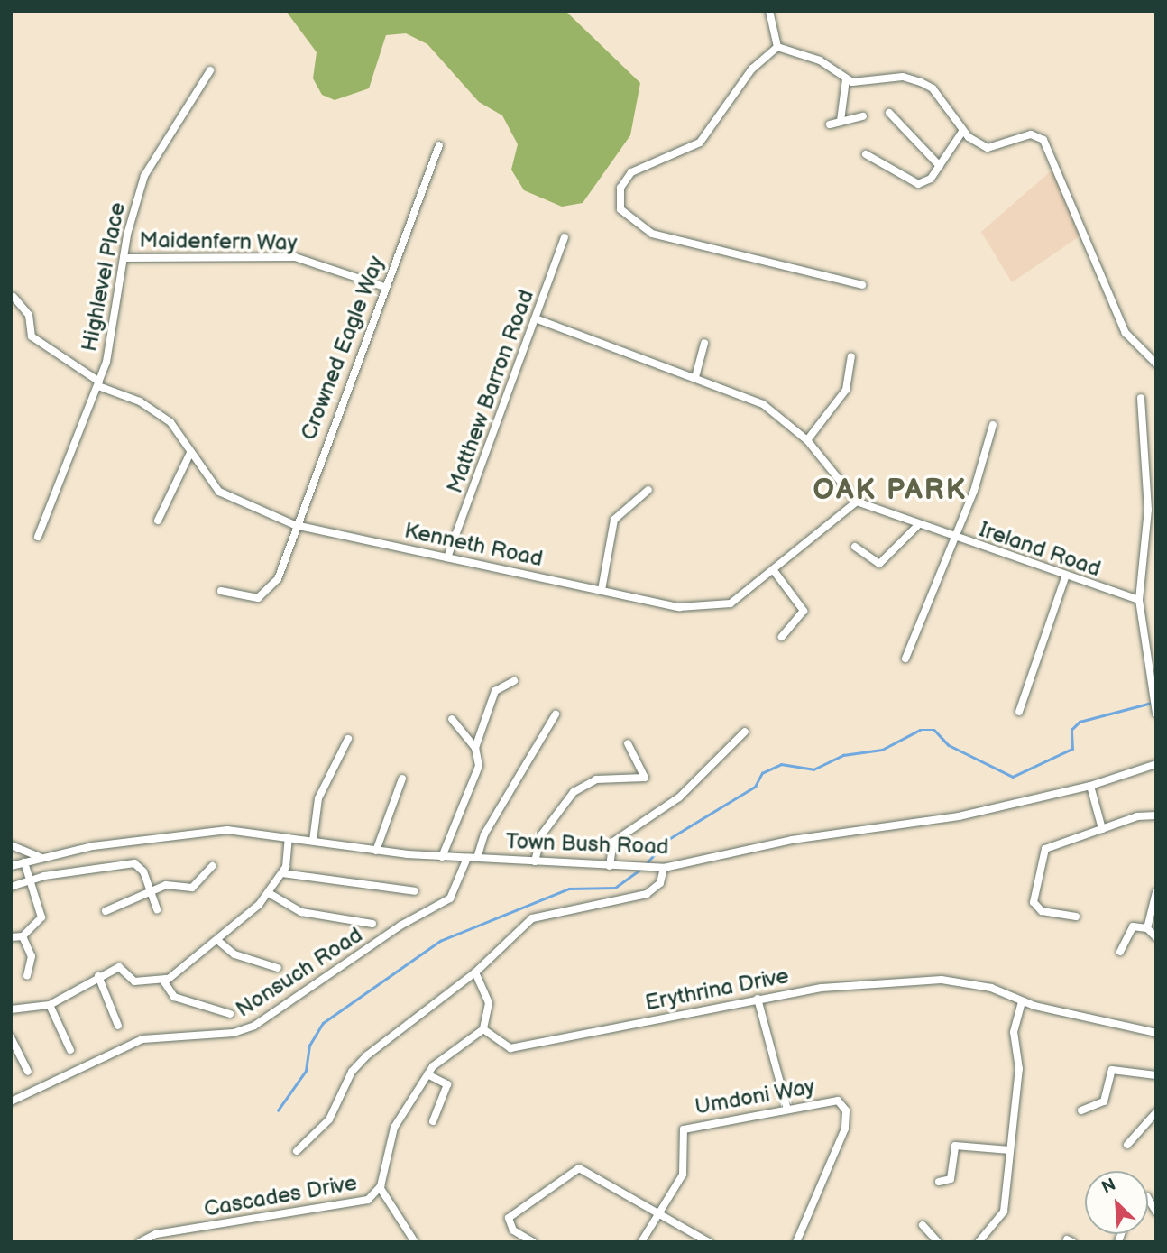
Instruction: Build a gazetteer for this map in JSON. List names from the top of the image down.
{
  "streets": {
    "street": [
      "Maidenfern Way",
      "Highlevel Place",
      "Crowned Eagle Way",
      "Matthew Barron Road",
      "Kenneth Road",
      "Ireland Road",
      "Town Bush Road",
      "Nonsuch Road",
      "Erythrina Drive",
      "Umdoni Way",
      "Cascades Drive"
    ]
  },
  "crossings": [
    ["Maidenfern Way", "Highlevel Place"],
    ["Maidenfern Way", "Crowned Eagle Way"],
    ["Highlevel Place", "Kenneth Road"],
    ["Crowned Eagle Way", "Kenneth Road"],
    ["Matthew Barron Road", "Kenneth Road"],
    ["Matthew Barron Road", "Ireland Road"],
    ["Kenneth Road", "Ireland Road"],
    ["Town Bush Road", "Nonsuch Road"],
    ["Erythrina Drive", "Cascades Drive"]
  ],
  "districts": ["OAK PARK"],
  "north": "top left"
}
